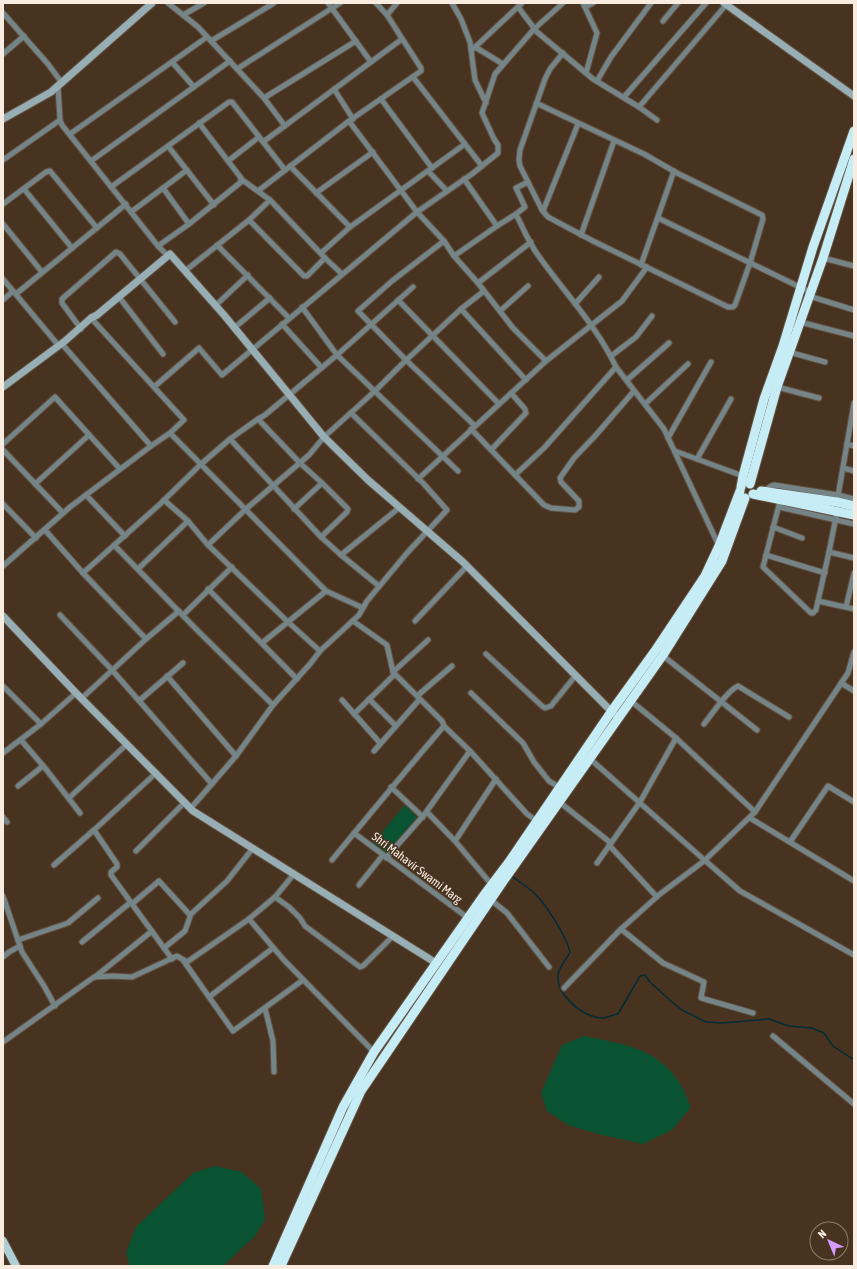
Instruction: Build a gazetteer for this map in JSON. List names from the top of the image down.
{
  "streets": {
    "street": ["Shri Mahavir Swami Marg"]
  },
  "north": "top left"
}
